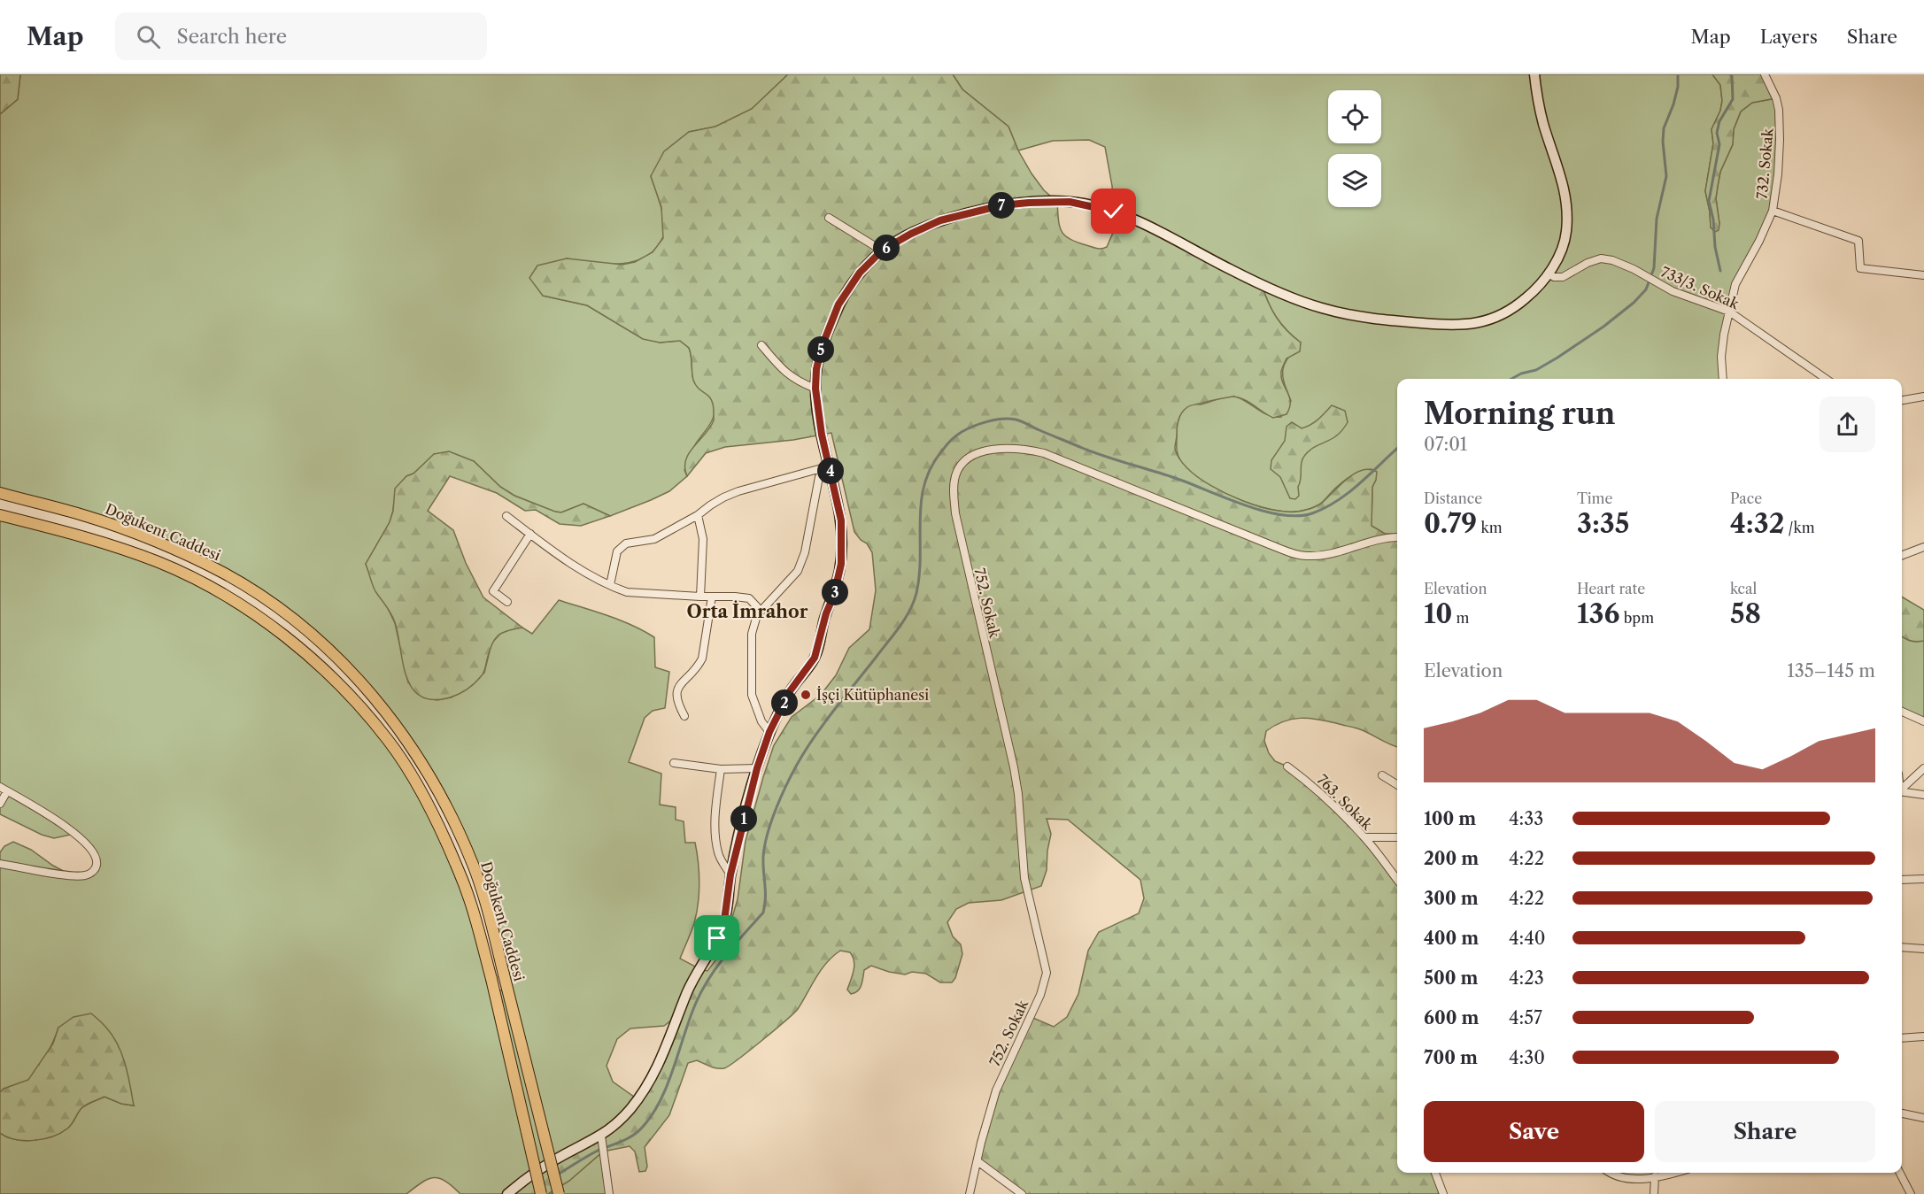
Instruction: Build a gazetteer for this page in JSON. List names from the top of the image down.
{
  "streets": {
    "main road": ["Doğukent Caddesi"],
    "street": [
      "732. Sokak",
      "733/3. Sokak",
      "752. Sokak",
      "763. Sokak"
    ]
  },
  "crossings": [
    ["732. Sokak", "733/3. Sokak"]
  ],
  "districts": ["Orta İmrahor"],
  "places": ["İşçi Kütüphanesi"],
  "page": {
    "header": "Map",
    "search": "Search here",
    "nav": ["Map", "Layers", "Share"],
    "pins": [
      "7",
      "6",
      "5",
      "4",
      "3",
      "2",
      "1"
    ],
    "heading": ["Morning run", "07:01"],
    "stats": [
      ["Distance", "0.79 km"],
      ["Time", "3:35"],
      ["Pace", "4:32 /km"],
      ["Elevation", "10 m"],
      ["Heart rate", "136 bpm"],
      ["kcal", "58"]
    ],
    "chart": ["Elevation", "135–145 m"],
    "list": [
      {
        "name": "100 m",
        "note": "4:33"
      },
      {
        "name": "200 m",
        "note": "4:22"
      },
      {
        "name": "300 m",
        "note": "4:22"
      },
      {
        "name": "400 m",
        "note": "4:40"
      },
      {
        "name": "500 m",
        "note": "4:23"
      },
      {
        "name": "600 m",
        "note": "4:57"
      },
      {
        "name": "700 m",
        "note": "4:30"
      }
    ],
    "buttons": ["Save", "Share"]
  }
}
